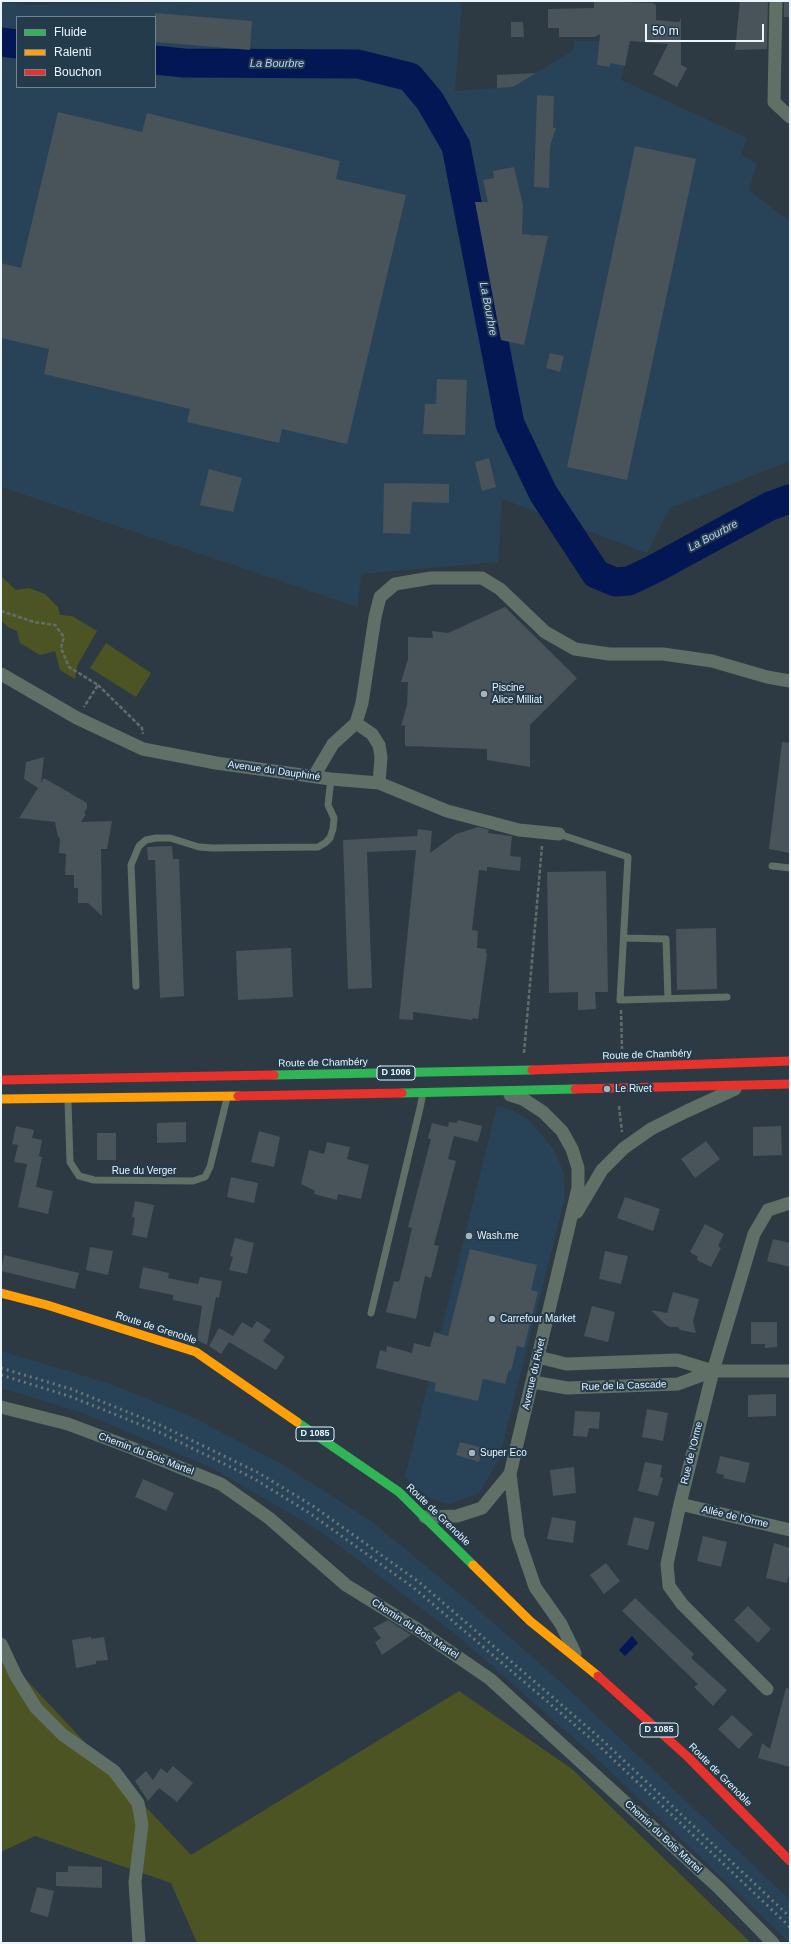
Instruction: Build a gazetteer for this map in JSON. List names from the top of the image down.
{
  "streets": {
    "main road": [
      "Route de Chambéry",
      "D 1006",
      "Route de Grenoble",
      "D 1085"
    ],
    "street": [
      "Avenue du Dauphiné",
      "Avenue du Rivet",
      "Rue de la Cascade",
      "Rue de l'Orme",
      "Chemin du Bois Martel",
      "Allée de l'Orme"
    ],
    "lane": ["Rue du Verger"]
  },
  "crossings": [
    ["D 1006", "Rue du Verger"],
    ["D 1006", "Avenue du Rivet"],
    ["Route de Grenoble", "Avenue du Rivet"],
    ["Avenue du Rivet", "Rue de la Cascade"],
    ["Rue de la Cascade", "Rue de l'Orme"],
    ["Rue de l'Orme", "Allée de l'Orme"]
  ],
  "water": ["La Bourbre"],
  "places": [
    "Piscine Alice Milliat",
    "Le Rivet",
    "Wash.me",
    "Carrefour Market",
    "Super Eco"
  ],
  "legend": ["Fluide", "Ralenti", "Bouchon"],
  "scale_bar": "50 m"
}
